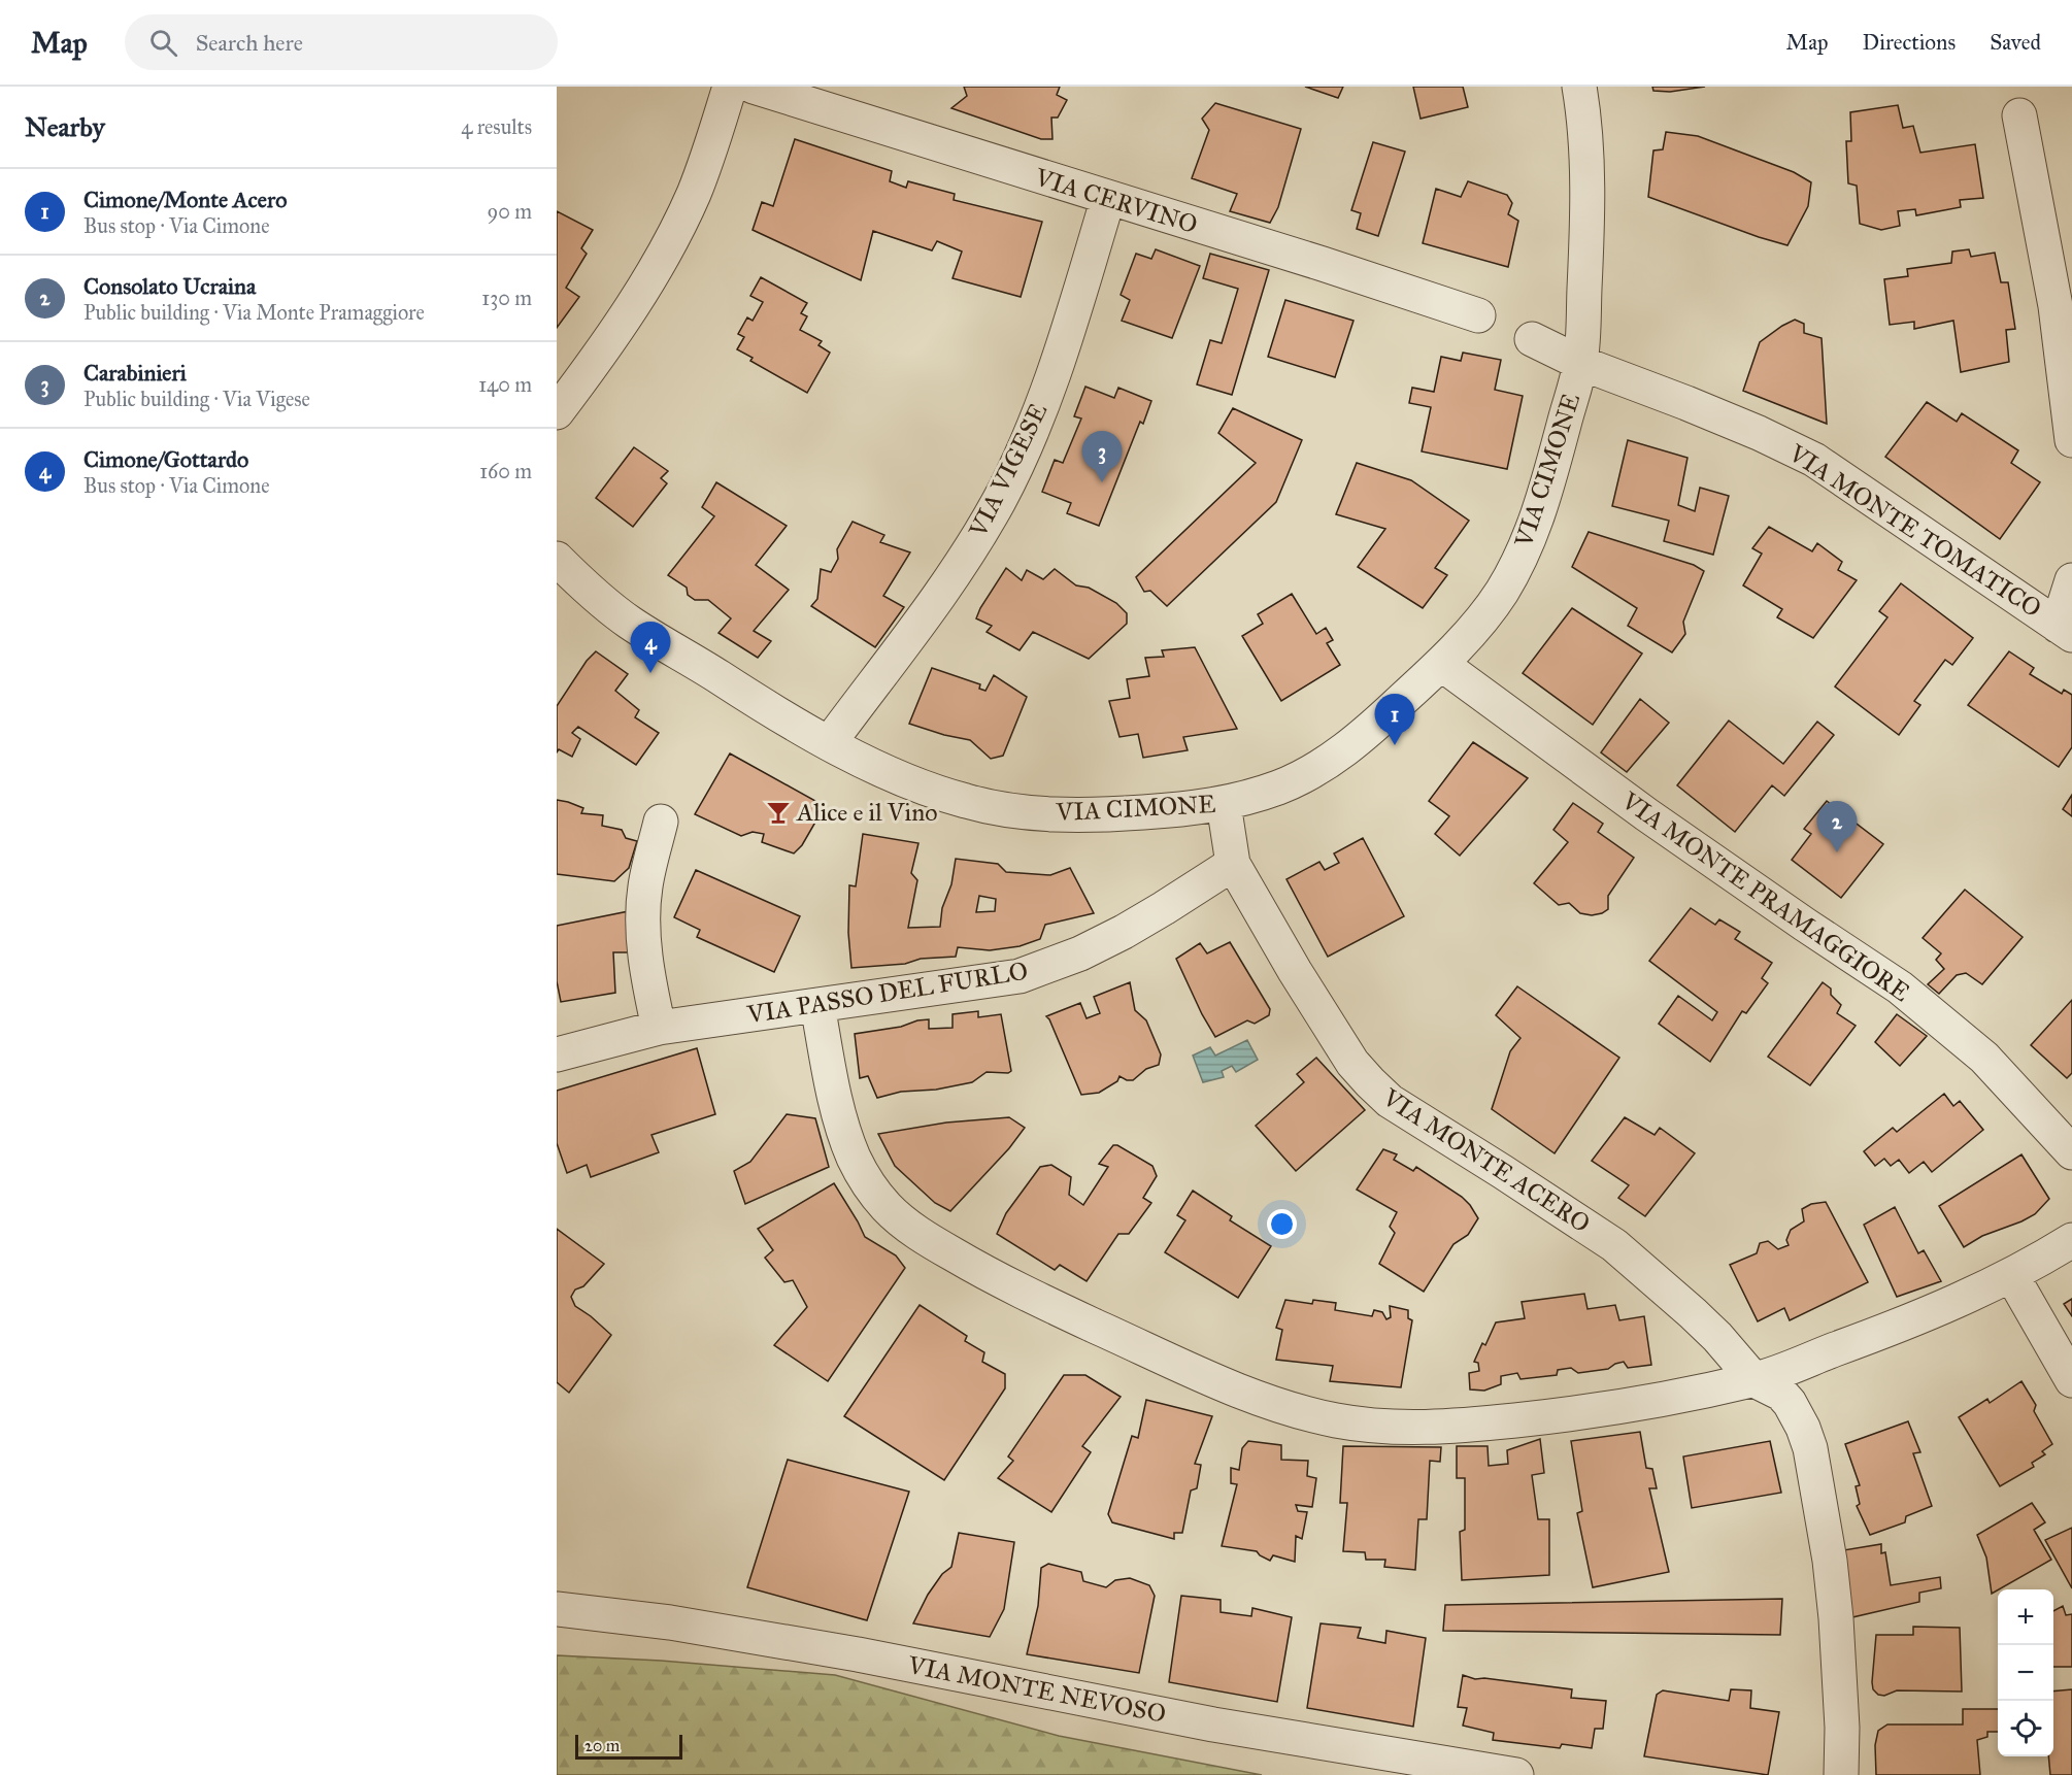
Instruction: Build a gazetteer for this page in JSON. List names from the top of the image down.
{
  "streets": {
    "street": [
      "VIA CERVINO",
      "VIA VIGESE",
      "VIA CIMONE",
      "VIA MONTE TOMATICO",
      "VIA MONTE PRAMAGGIORE",
      "VIA PASSO DEL FURLO",
      "VIA MONTE ACERO",
      "VIA MONTE NEVOSO"
    ]
  },
  "crossings": [
    ["VIA CERVINO", "VIA VIGESE"],
    ["VIA VIGESE", "VIA CIMONE"],
    ["VIA CIMONE", "VIA MONTE TOMATICO"],
    ["VIA CIMONE", "VIA MONTE PRAMAGGIORE"],
    ["VIA CIMONE", "VIA MONTE ACERO"],
    ["VIA PASSO DEL FURLO", "VIA MONTE ACERO"]
  ],
  "places": {
    "bar": ["Alice e il Vino"]
  },
  "scale_bar": "20 m",
  "page": {
    "header": "Map",
    "search": "Search here",
    "nav": ["Map", "Directions", "Saved"],
    "heading": ["Nearby", "4 results"],
    "list": [
      {
        "mark": "1",
        "name": "Cimone/Monte Acero",
        "note": "Bus stop · Via Cimone",
        "value": "90 m"
      },
      {
        "mark": "2",
        "name": "Consolato Ucraina",
        "note": "Public building · Via Monte Pramaggiore",
        "value": "130 m"
      },
      {
        "mark": "3",
        "name": "Carabinieri",
        "note": "Public building · Via Vigese",
        "value": "140 m"
      },
      {
        "mark": "4",
        "name": "Cimone/Gottardo",
        "note": "Bus stop · Via Cimone",
        "value": "160 m"
      }
    ],
    "pins": [
      "3",
      "4",
      "1",
      "2"
    ],
    "map_buttons": ["+", "−"],
    "scale": "20 m"
  }
}
